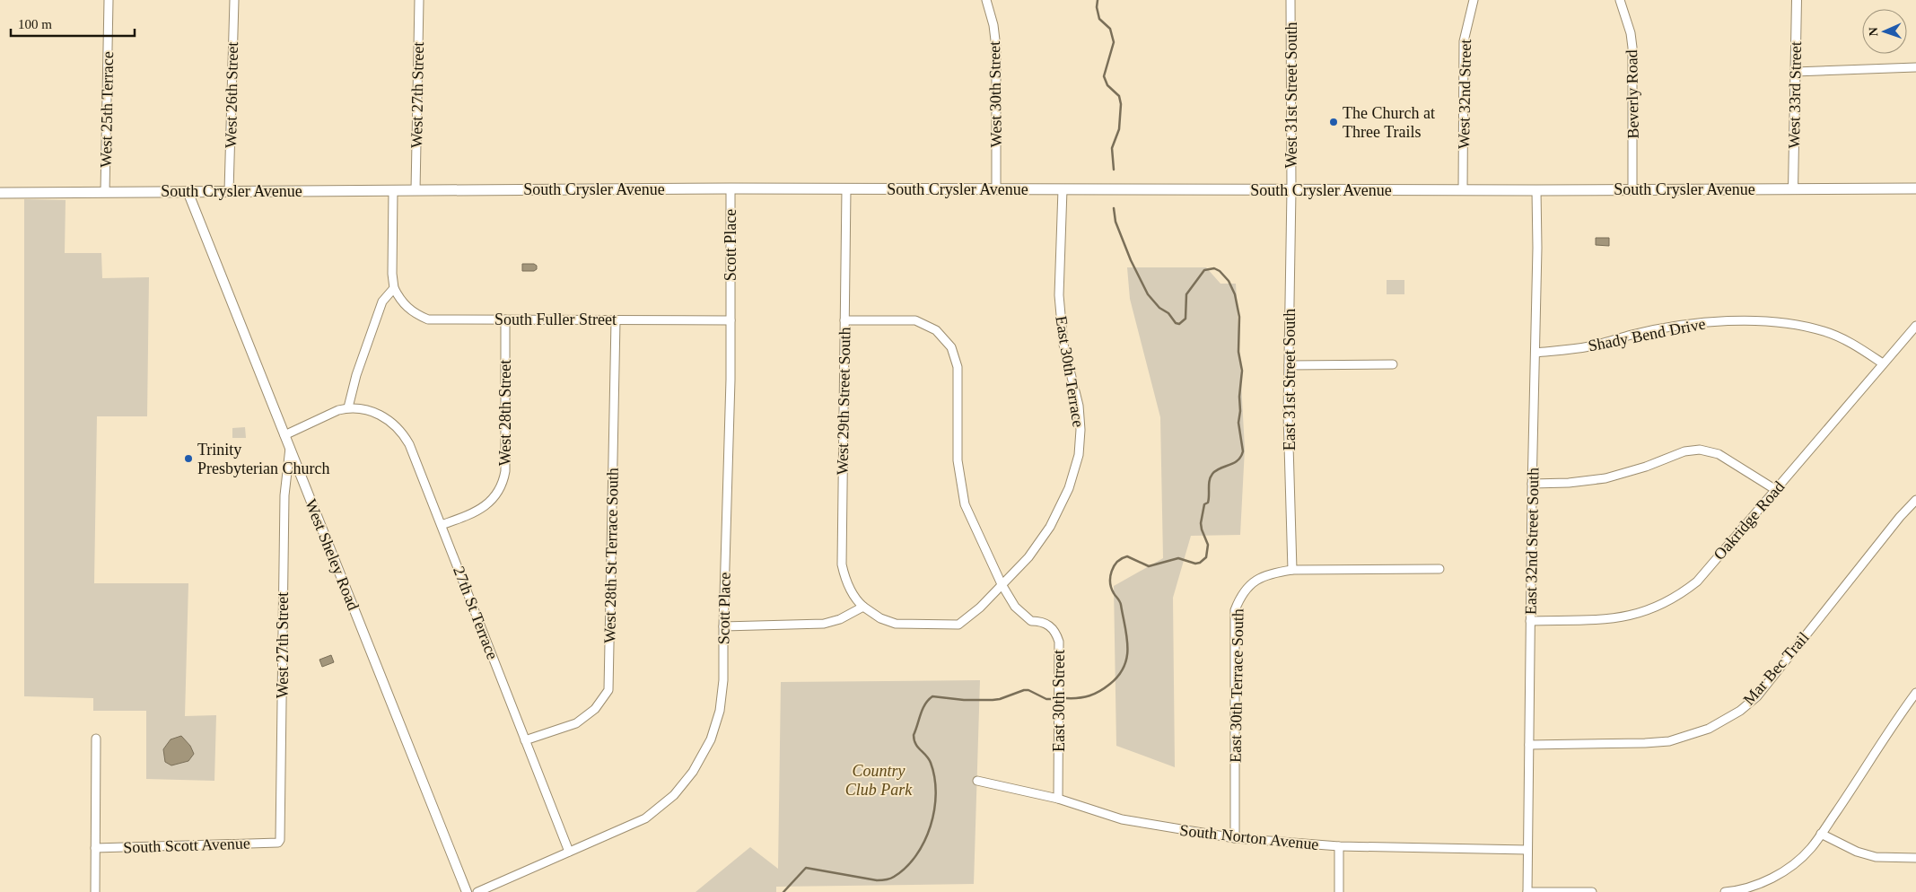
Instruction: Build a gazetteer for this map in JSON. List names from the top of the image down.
{
  "streets": {
    "main road": ["South Crysler Avenue"],
    "street": [
      "West 30th Street",
      "West 32nd Street",
      "Beverly Road",
      "West 26th Street",
      "West 27th Street",
      "West 31st Street South",
      "West 33rd Street",
      "West 25th Terrace",
      "Scott Place",
      "South Fuller Street",
      "Shady Bend Drive",
      "East 30th Terrace",
      "East 31st Street South",
      "West 29th Street South",
      "West 28th Street",
      "Oakridge Road",
      "East 32nd Street South",
      "West Sheley Road",
      "West 28th St Terrace South",
      "27th St Terrace",
      "Mar Bec Trail",
      "East 30th Terrace South",
      "East 30th Street",
      "South Norton Avenue",
      "South Scott Avenue"
    ]
  },
  "crossings": [
    ["West 30th Street", "South Crysler Avenue"],
    ["West 32nd Street", "South Crysler Avenue"],
    ["Beverly Road", "South Crysler Avenue"],
    ["West 26th Street", "South Crysler Avenue"],
    ["West 27th Street", "South Crysler Avenue"],
    ["West 27th Street", "West Sheley Road"],
    ["West 27th Street", "South Scott Avenue"],
    ["West 31st Street South", "South Crysler Avenue"],
    ["West 31st Street South", "East 31st Street South"],
    ["West 33rd Street", "South Crysler Avenue"],
    ["West 25th Terrace", "South Crysler Avenue"],
    ["South Crysler Avenue", "Scott Place"],
    ["South Crysler Avenue", "East 30th Terrace"],
    ["South Crysler Avenue", "East 31st Street South"],
    ["South Crysler Avenue", "West 29th Street South"],
    ["South Crysler Avenue", "East 32nd Street South"],
    ["South Crysler Avenue", "West Sheley Road"],
    ["Scott Place", "South Fuller Street"],
    ["Scott Place", "27th St Terrace"],
    ["South Fuller Street", "West 28th Street"],
    ["South Fuller Street", "West 28th St Terrace South"],
    ["Shady Bend Drive", "Oakridge Road"],
    ["Shady Bend Drive", "East 32nd Street South"],
    ["East 30th Terrace", "West 29th Street South"],
    ["East 30th Terrace", "East 30th Street"],
    ["East 31st Street South", "East 30th Terrace South"],
    ["West 28th Street", "27th St Terrace"],
    ["Oakridge Road", "East 32nd Street South"],
    ["East 32nd Street South", "Mar Bec Trail"],
    ["East 32nd Street South", "South Norton Avenue"],
    ["West 28th St Terrace South", "27th St Terrace"],
    ["East 30th Terrace South", "South Norton Avenue"],
    ["East 30th Street", "South Norton Avenue"]
  ],
  "parks": ["Country Club Park"],
  "places": ["The Church at Three Trails", "Trinity Presbyterian Church"],
  "scale_bar": "100 m",
  "north": "left"
}
